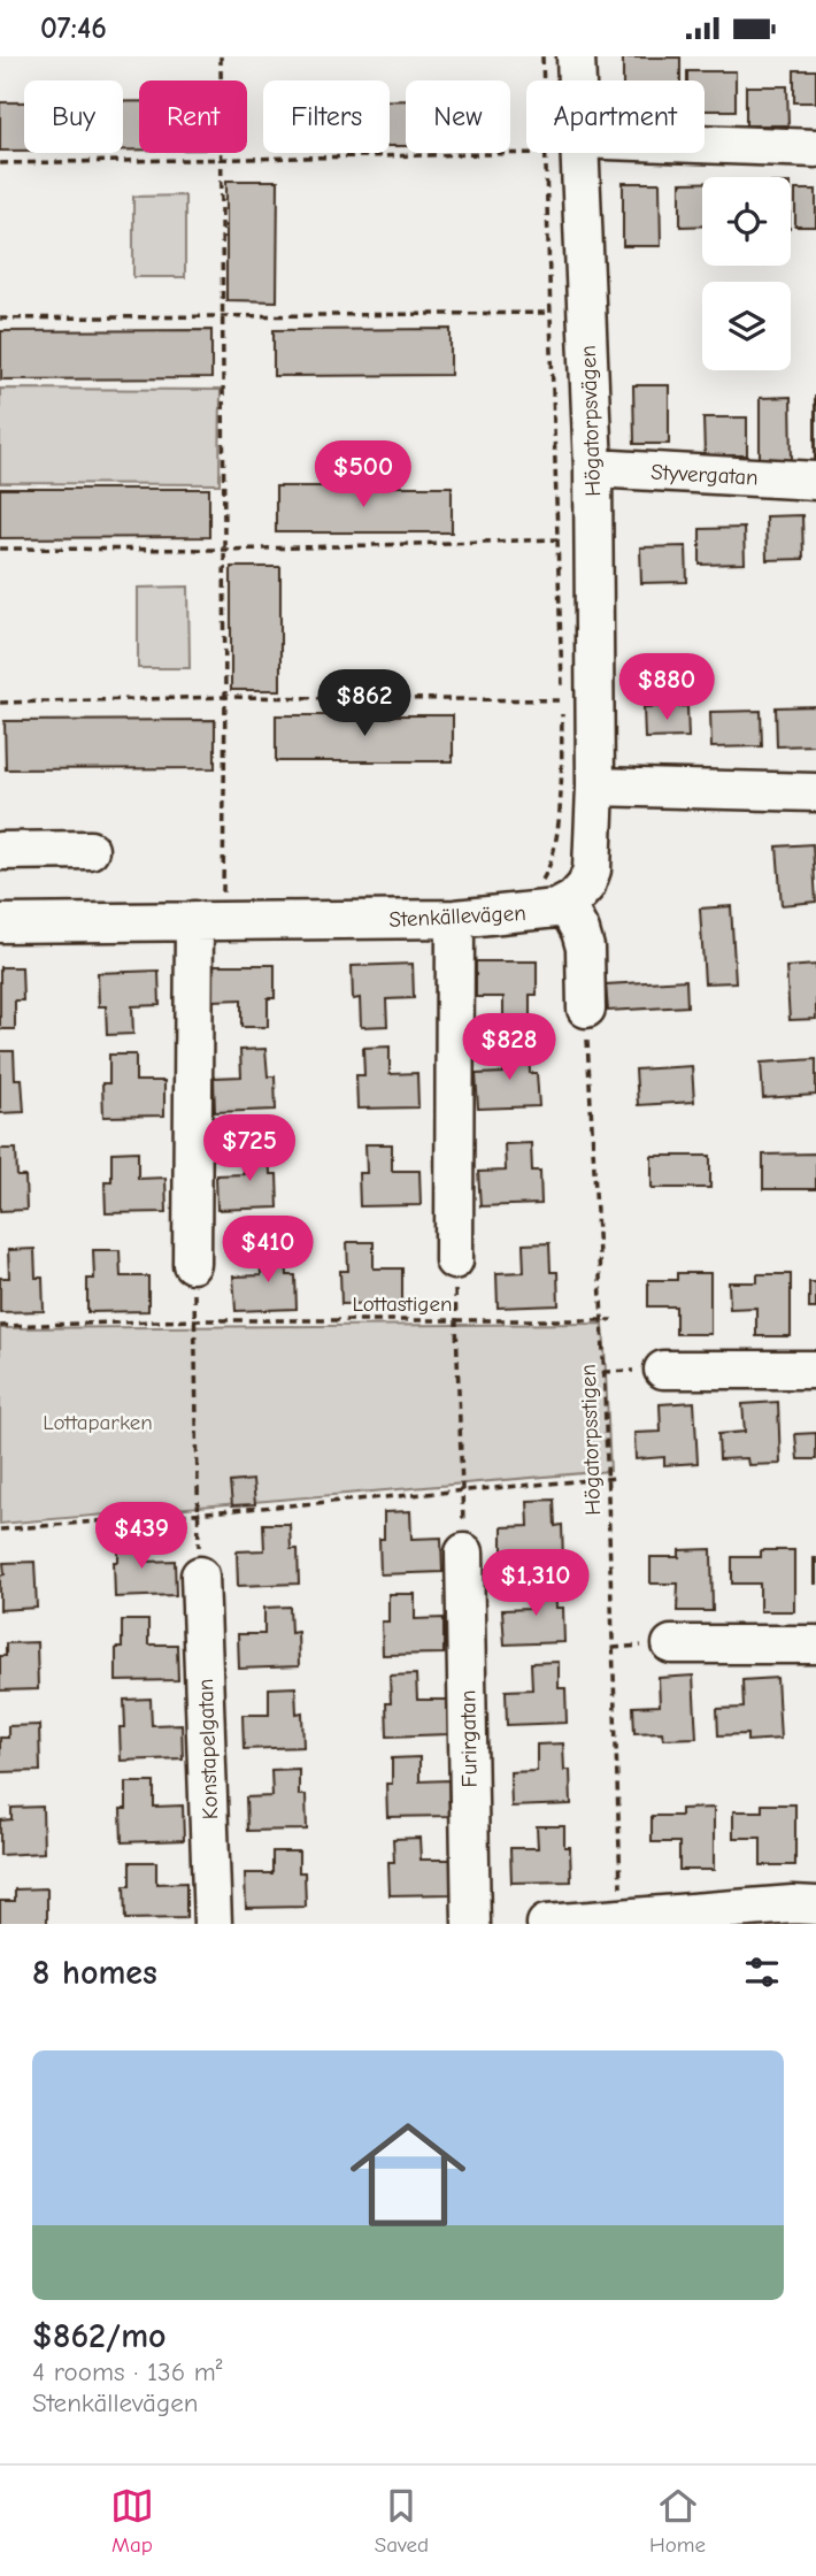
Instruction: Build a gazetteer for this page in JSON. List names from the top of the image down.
{
  "streets": {
    "street": [
      "Högatorpsvägen",
      "Styvergatan",
      "Stenkällevägen",
      "Furirgatan",
      "Konstapelgatan"
    ],
    "path": ["Lottastigen", "Högatorpsstigen"]
  },
  "crossings": [
    ["Högatorpsvägen", "Styvergatan"],
    ["Lottastigen", "Högatorpsstigen"]
  ],
  "parks": ["Lottaparken"],
  "page": {
    "status": "07:46",
    "chip": [
      "Buy",
      "Rent",
      "Filters",
      "New",
      "Apartment"
    ],
    "price": [
      "$500",
      "$880",
      "$862",
      "$828",
      "$725",
      "$410",
      "$439",
      "$1,310"
    ],
    "heading": "8 homes",
    "list": [
      {
        "name": "$862/mo",
        "note": "4 rooms · 136 m² · Stenkällevägen"
      }
    ],
    "tabs": ["Map", "Saved", "Home"]
  }
}
